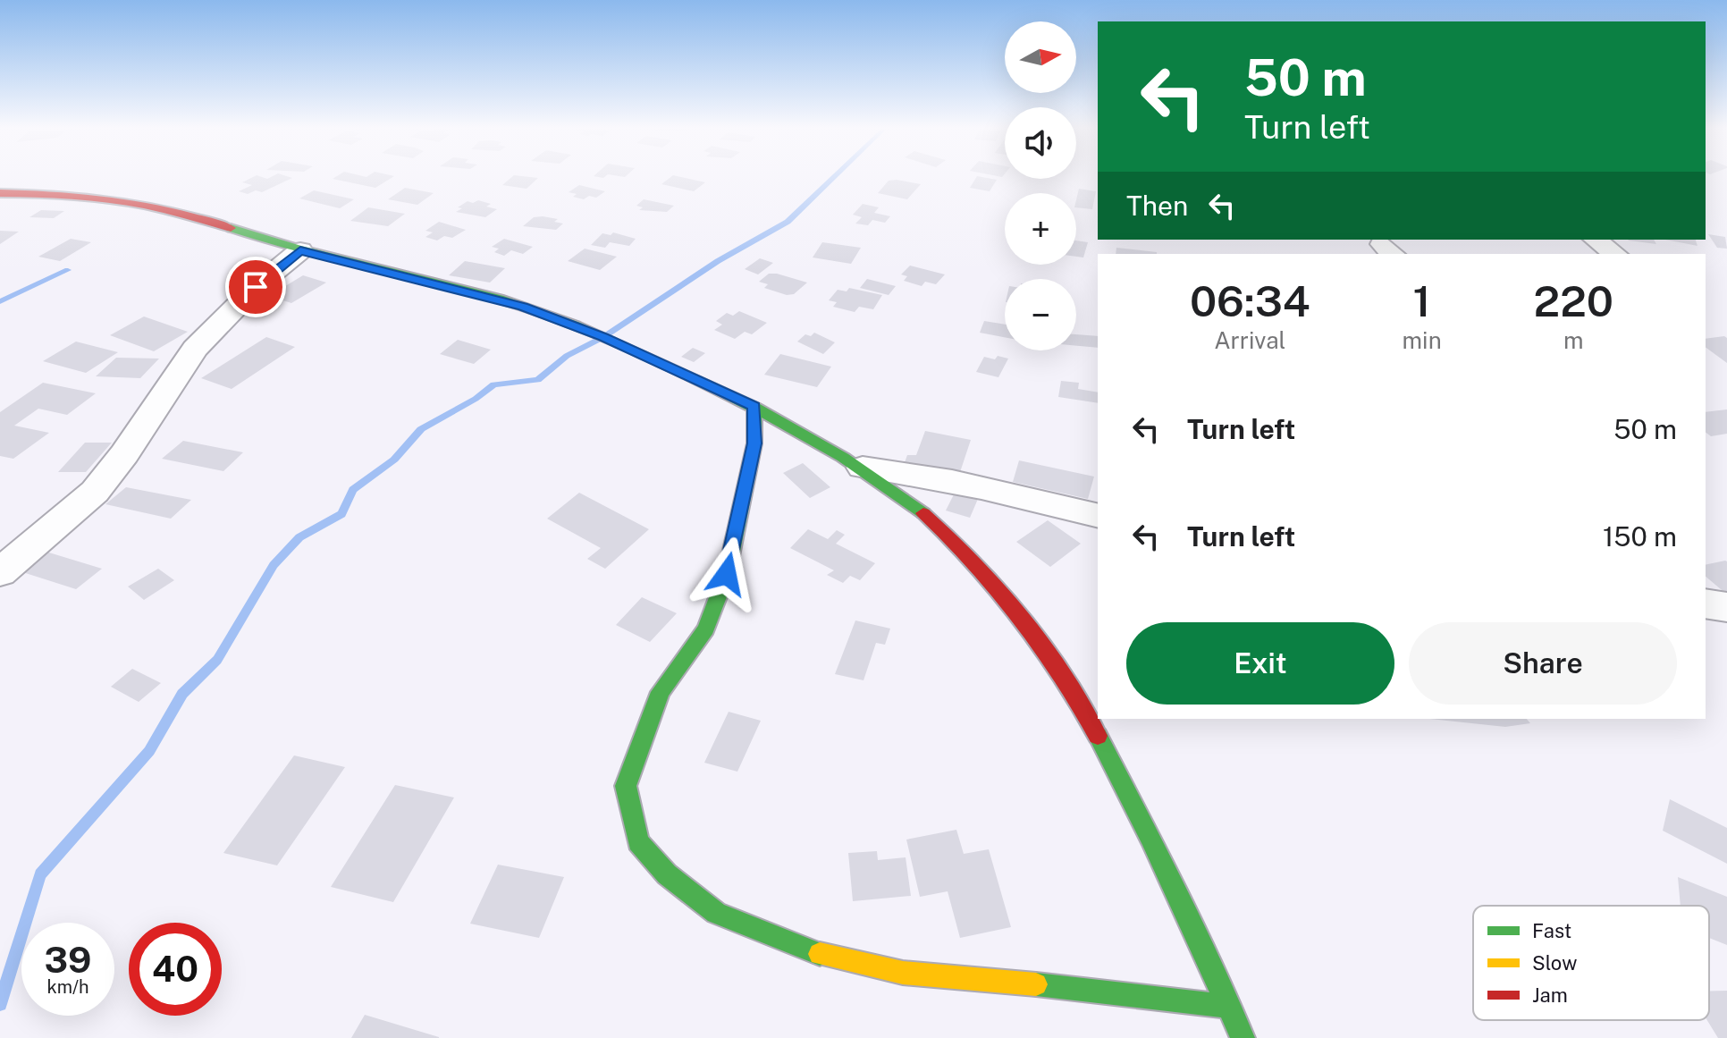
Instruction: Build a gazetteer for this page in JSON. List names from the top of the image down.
{
  "legend": ["Fast", "Slow", "Jam"],
  "north": "right",
  "page": {
    "map_buttons": ["+", "−"],
    "turn": ["50 m", "Turn left"],
    "then": "Then",
    "eta": [
      "06:34",
      "Arrival",
      "1",
      "min",
      "220",
      "m"
    ],
    "list": [
      {
        "name": "Turn left",
        "value": "50 m"
      },
      {
        "name": "Turn left",
        "value": "150 m"
      }
    ],
    "buttons": ["Exit", "Share"],
    "speed": "39 km/h",
    "limit": "40"
  }
}
